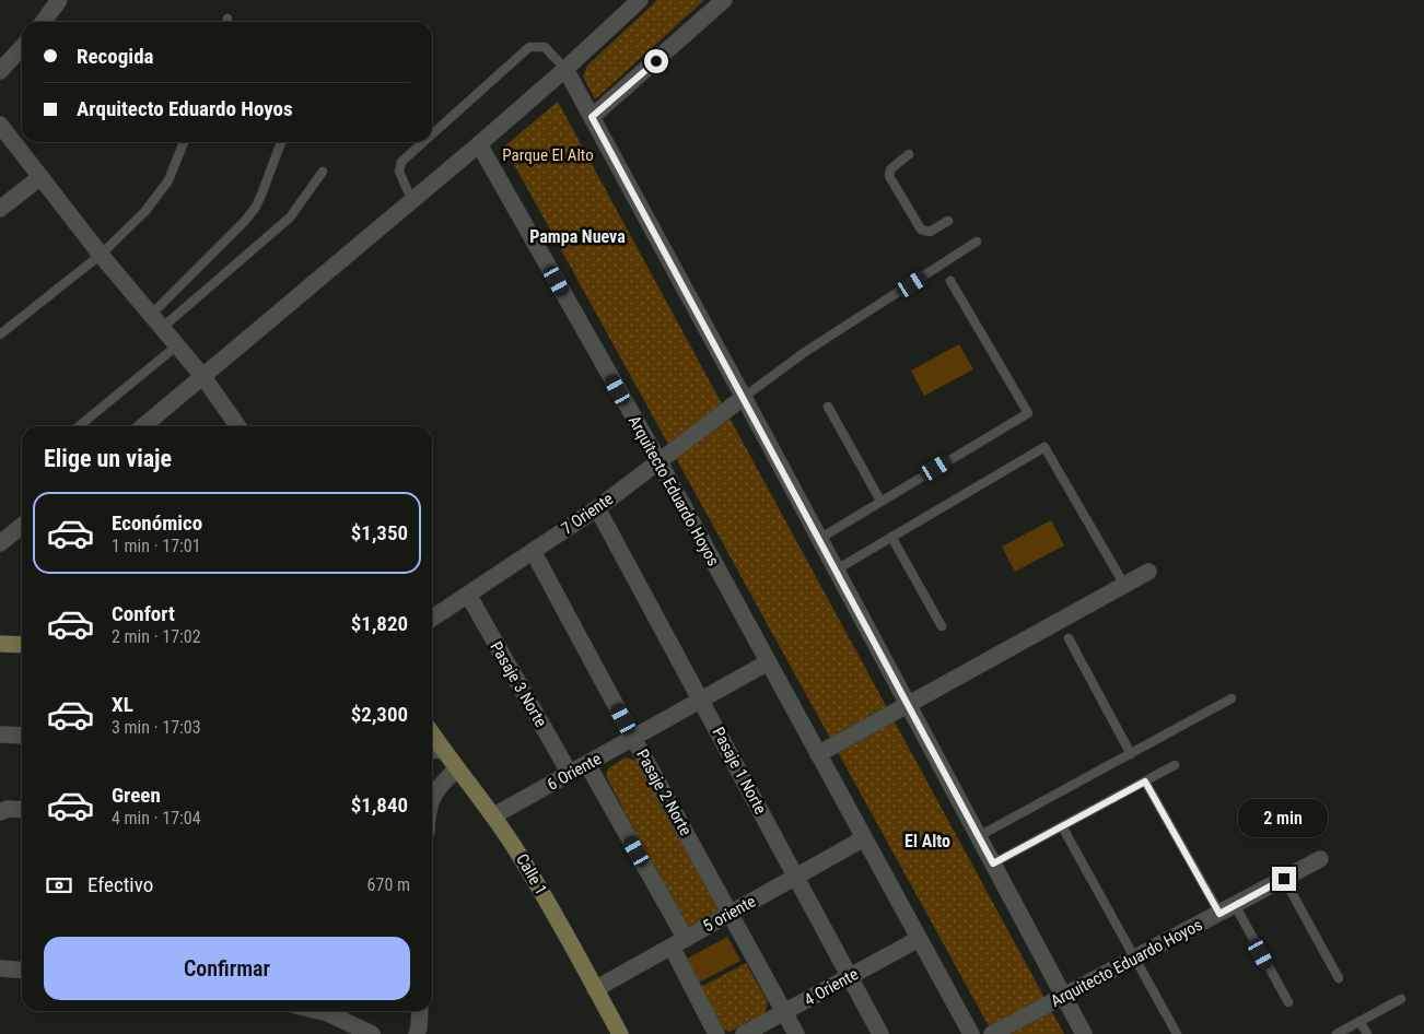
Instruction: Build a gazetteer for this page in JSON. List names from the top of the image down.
{
  "streets": {
    "street": [
      "Arquitecto Eduardo Hoyos",
      "7 Oriente",
      "Pasaje 3 Norte",
      "Pasaje 1 Norte",
      "6 Oriente",
      "Pasaje 2 Norte",
      "Calle 1",
      "5 oriente",
      "4 Oriente"
    ]
  },
  "crossings": [
    ["Arquitecto Eduardo Hoyos", "7 Oriente"],
    ["Arquitecto Eduardo Hoyos", "6 Oriente"],
    ["Arquitecto Eduardo Hoyos", "5 oriente"],
    ["Arquitecto Eduardo Hoyos", "4 Oriente"],
    ["7 Oriente", "Pasaje 3 Norte"],
    ["7 Oriente", "Pasaje 1 Norte"],
    ["7 Oriente", "Pasaje 2 Norte"],
    ["Pasaje 3 Norte", "6 Oriente"],
    ["Pasaje 1 Norte", "6 Oriente"],
    ["Pasaje 1 Norte", "5 oriente"],
    ["Pasaje 1 Norte", "4 Oriente"],
    ["6 Oriente", "Pasaje 2 Norte"],
    ["6 Oriente", "Calle 1"],
    ["Pasaje 2 Norte", "5 oriente"],
    ["Pasaje 2 Norte", "4 Oriente"],
    ["Calle 1", "5 oriente"]
  ],
  "districts": ["Pampa Nueva", "El Alto"],
  "parks": ["Parque El Alto"],
  "page": {
    "banner": ["Recogida", "Arquitecto Eduardo Hoyos"],
    "heading": "Elige un viaje",
    "list": [
      {
        "name": "Económico",
        "note": "1 min · 17:01",
        "value": "$1,350"
      },
      {
        "name": "Confort",
        "note": "2 min · 17:02",
        "value": "$1,820"
      },
      {
        "name": "XL",
        "note": "3 min · 17:03",
        "value": "$2,300"
      },
      {
        "name": "Green",
        "note": "4 min · 17:04",
        "value": "$1,840"
      }
    ],
    "bubble": "2 min",
    "pay": ["Efectivo", "670 m"],
    "buttons": "Confirmar"
  }
}
